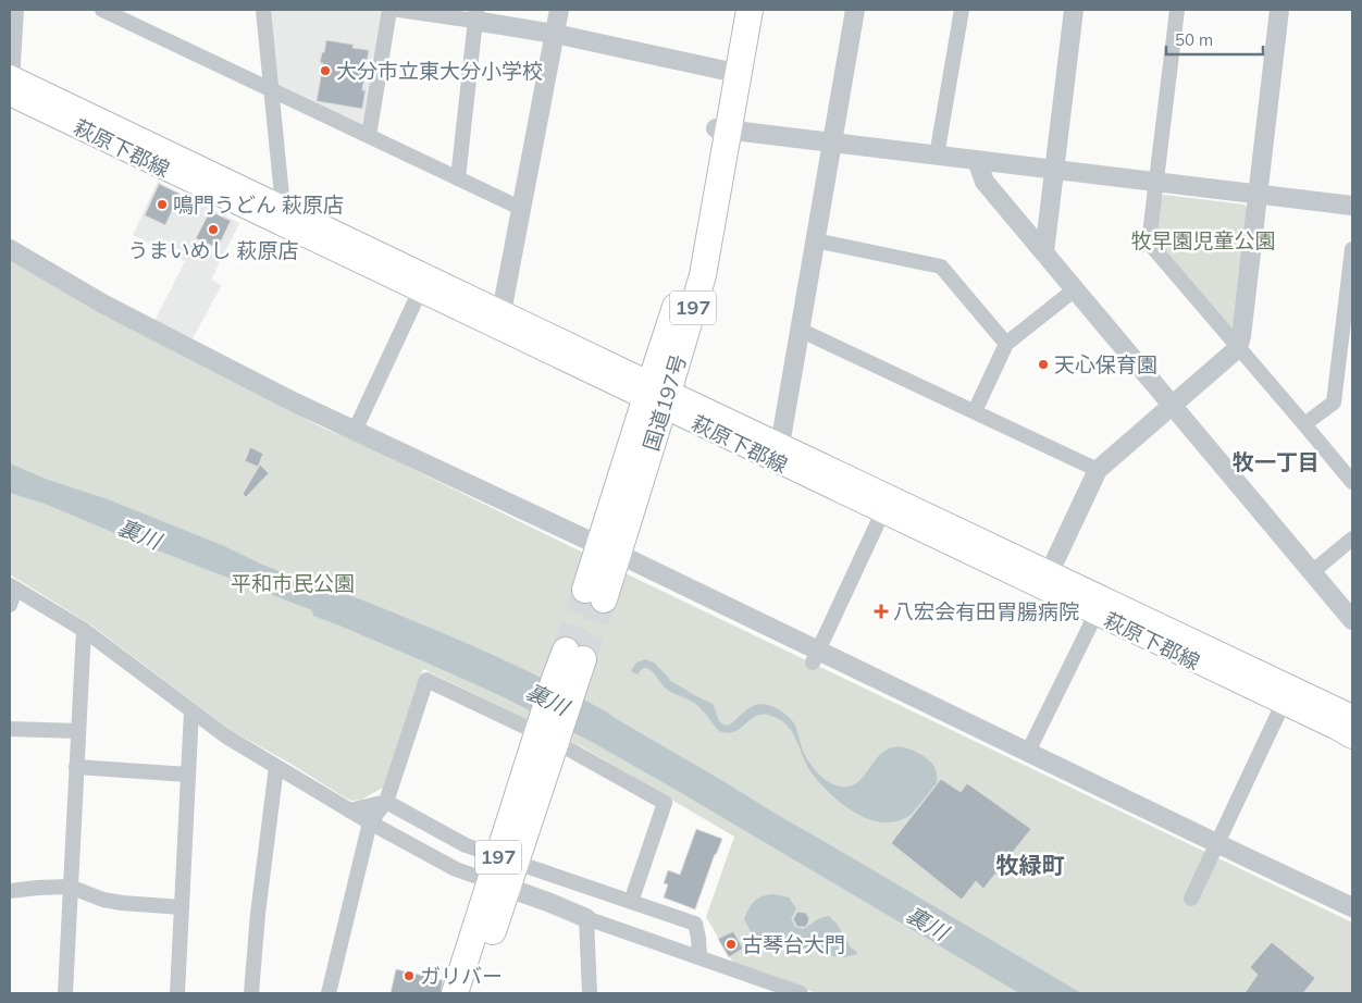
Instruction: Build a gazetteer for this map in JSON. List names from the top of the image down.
{
  "streets": {
    "highway": ["197", "国道197号"],
    "main road": ["萩原下郡線"]
  },
  "crossings": [
    ["萩原下郡線", "国道197号"]
  ],
  "districts": ["牧一丁目", "牧緑町"],
  "water": ["裏川"],
  "parks": ["牧早園児童公園", "平和市民公園"],
  "places": {
    "other": [
      "大分市立東大分小学校",
      "鳴門うどん 萩原店",
      "うまいめし 萩原店",
      "天心保育園",
      "古琴台大門",
      "ガリバー"
    ],
    "health": ["八宏会有田胃腸病院"]
  },
  "scale_bar": "50 m"
}
